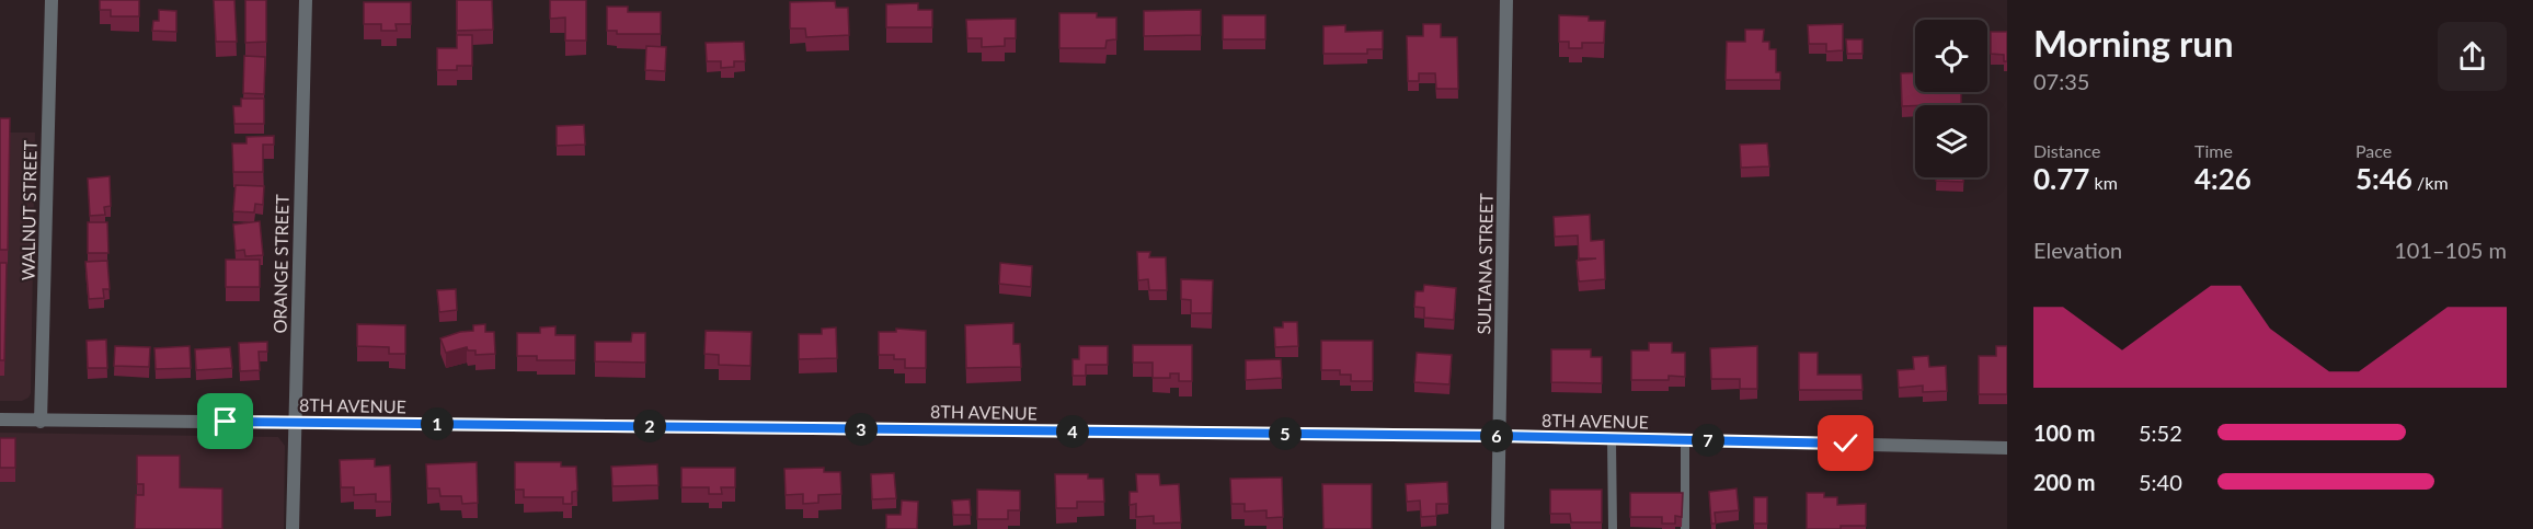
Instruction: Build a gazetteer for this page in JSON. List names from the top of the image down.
{
  "streets": {
    "street": [
      "WALNUT STREET",
      "ORANGE STREET",
      "SULTANA STREET",
      "8TH AVENUE"
    ]
  },
  "crossings": [
    ["WALNUT STREET", "8TH AVENUE"],
    ["ORANGE STREET", "8TH AVENUE"],
    ["SULTANA STREET", "8TH AVENUE"]
  ],
  "page": {
    "heading": ["Morning run", "07:35"],
    "stats": [
      ["Distance", "0.77 km"],
      ["Time", "4:26"],
      ["Pace", "5:46 /km"]
    ],
    "chart": ["Elevation", "101–105 m"],
    "pins": [
      "1",
      "2",
      "3",
      "4",
      "5",
      "6",
      "7"
    ],
    "list": [
      {
        "name": "100 m",
        "note": "5:52"
      },
      {
        "name": "200 m",
        "note": "5:40"
      }
    ]
  }
}
